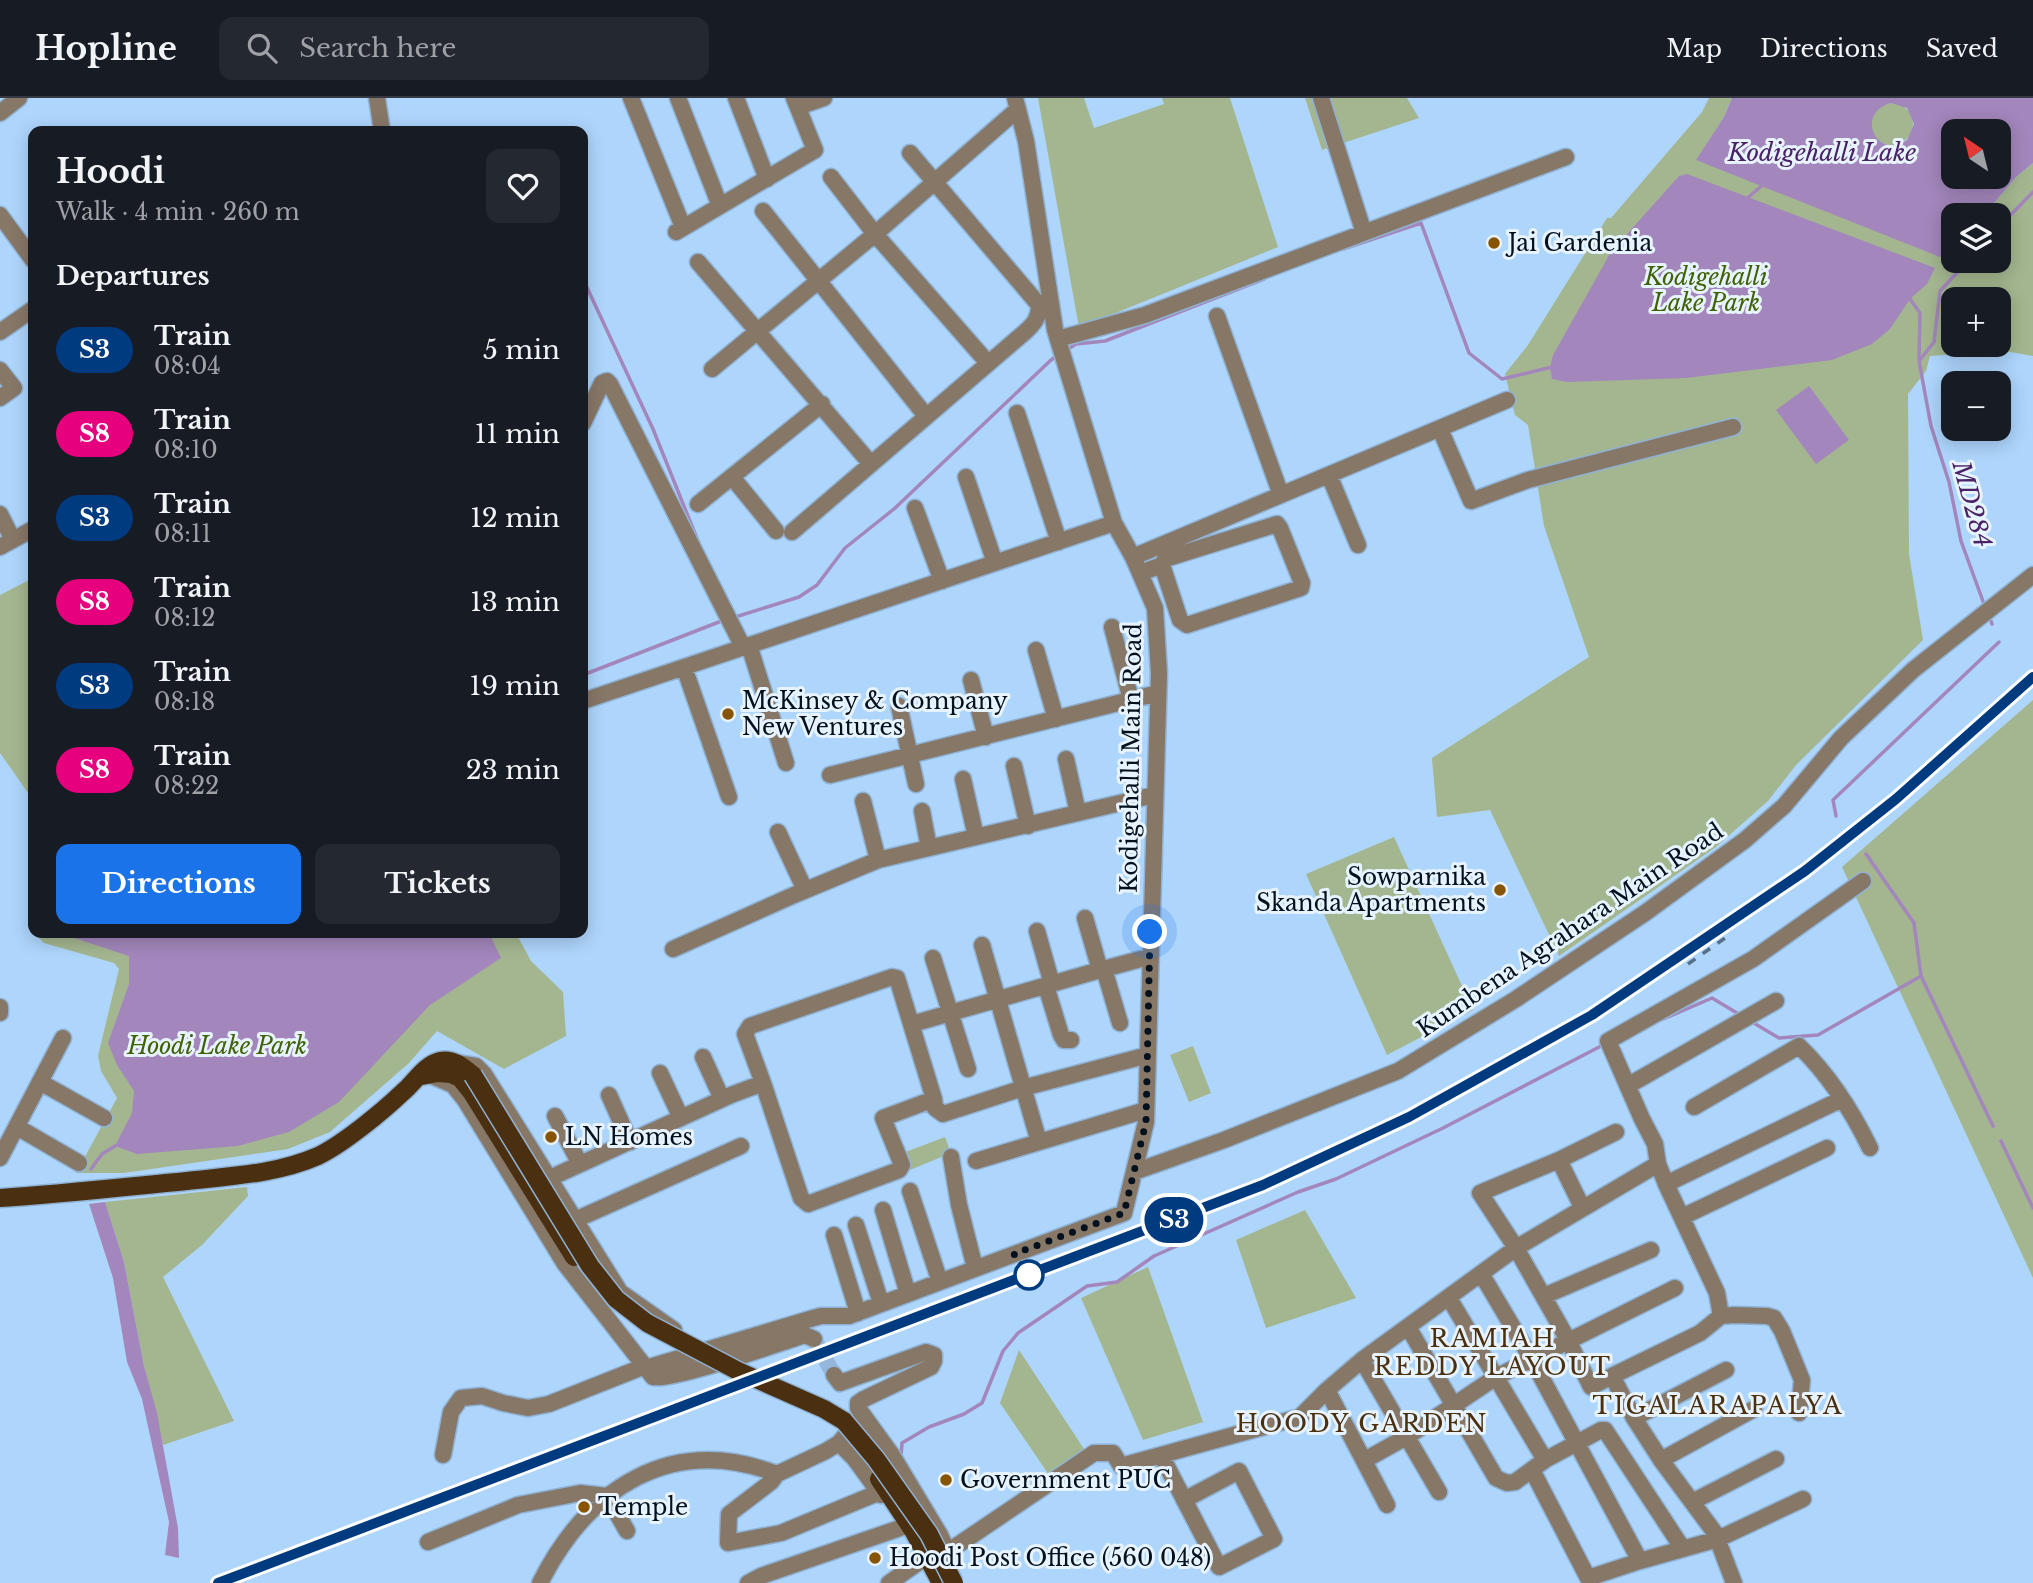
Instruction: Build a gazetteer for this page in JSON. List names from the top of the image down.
{
  "streets": {
    "street": ["Kodigehalli Main Road", "Kumbena Agrahara Main Road"]
  },
  "crossings": [
    ["Kodigehalli Main Road", "Kumbena Agrahara Main Road"]
  ],
  "districts": ["RAMIAH REDDY LAYOUT", "TIGALARAPALYA", "HOODY GARDEN"],
  "water": ["Kodigehalli Lake", "MD284"],
  "parks": ["Kodigehalli Lake Park", "Hoodi Lake Park"],
  "places": [
    "Jai Gardenia",
    "McKinsey & Company New Ventures",
    "Sowparnika Skanda Apartments",
    "LN Homes",
    "Government PUC",
    "Temple",
    "Hoodi Post Office (560 048)"
  ],
  "north": "top left",
  "page": {
    "header": "Hopline",
    "search": "Search here",
    "nav": ["Map", "Directions", "Saved"],
    "on_map": "S3",
    "map_buttons": ["+", "−"],
    "heading": [
      ["Hoodi", "Walk · 4 min · 260 m"],
      "Departures"
    ],
    "list": [
      {
        "mark": "S3",
        "name": "Train",
        "note": "08:04",
        "value": "5 min"
      },
      {
        "mark": "S8",
        "name": "Train",
        "note": "08:10",
        "value": "11 min"
      },
      {
        "mark": "S3",
        "name": "Train",
        "note": "08:11",
        "value": "12 min"
      },
      {
        "mark": "S8",
        "name": "Train",
        "note": "08:12",
        "value": "13 min"
      },
      {
        "mark": "S3",
        "name": "Train",
        "note": "08:18",
        "value": "19 min"
      },
      {
        "mark": "S8",
        "name": "Train",
        "note": "08:22",
        "value": "23 min"
      }
    ],
    "buttons": ["Directions", "Tickets"]
  }
}
